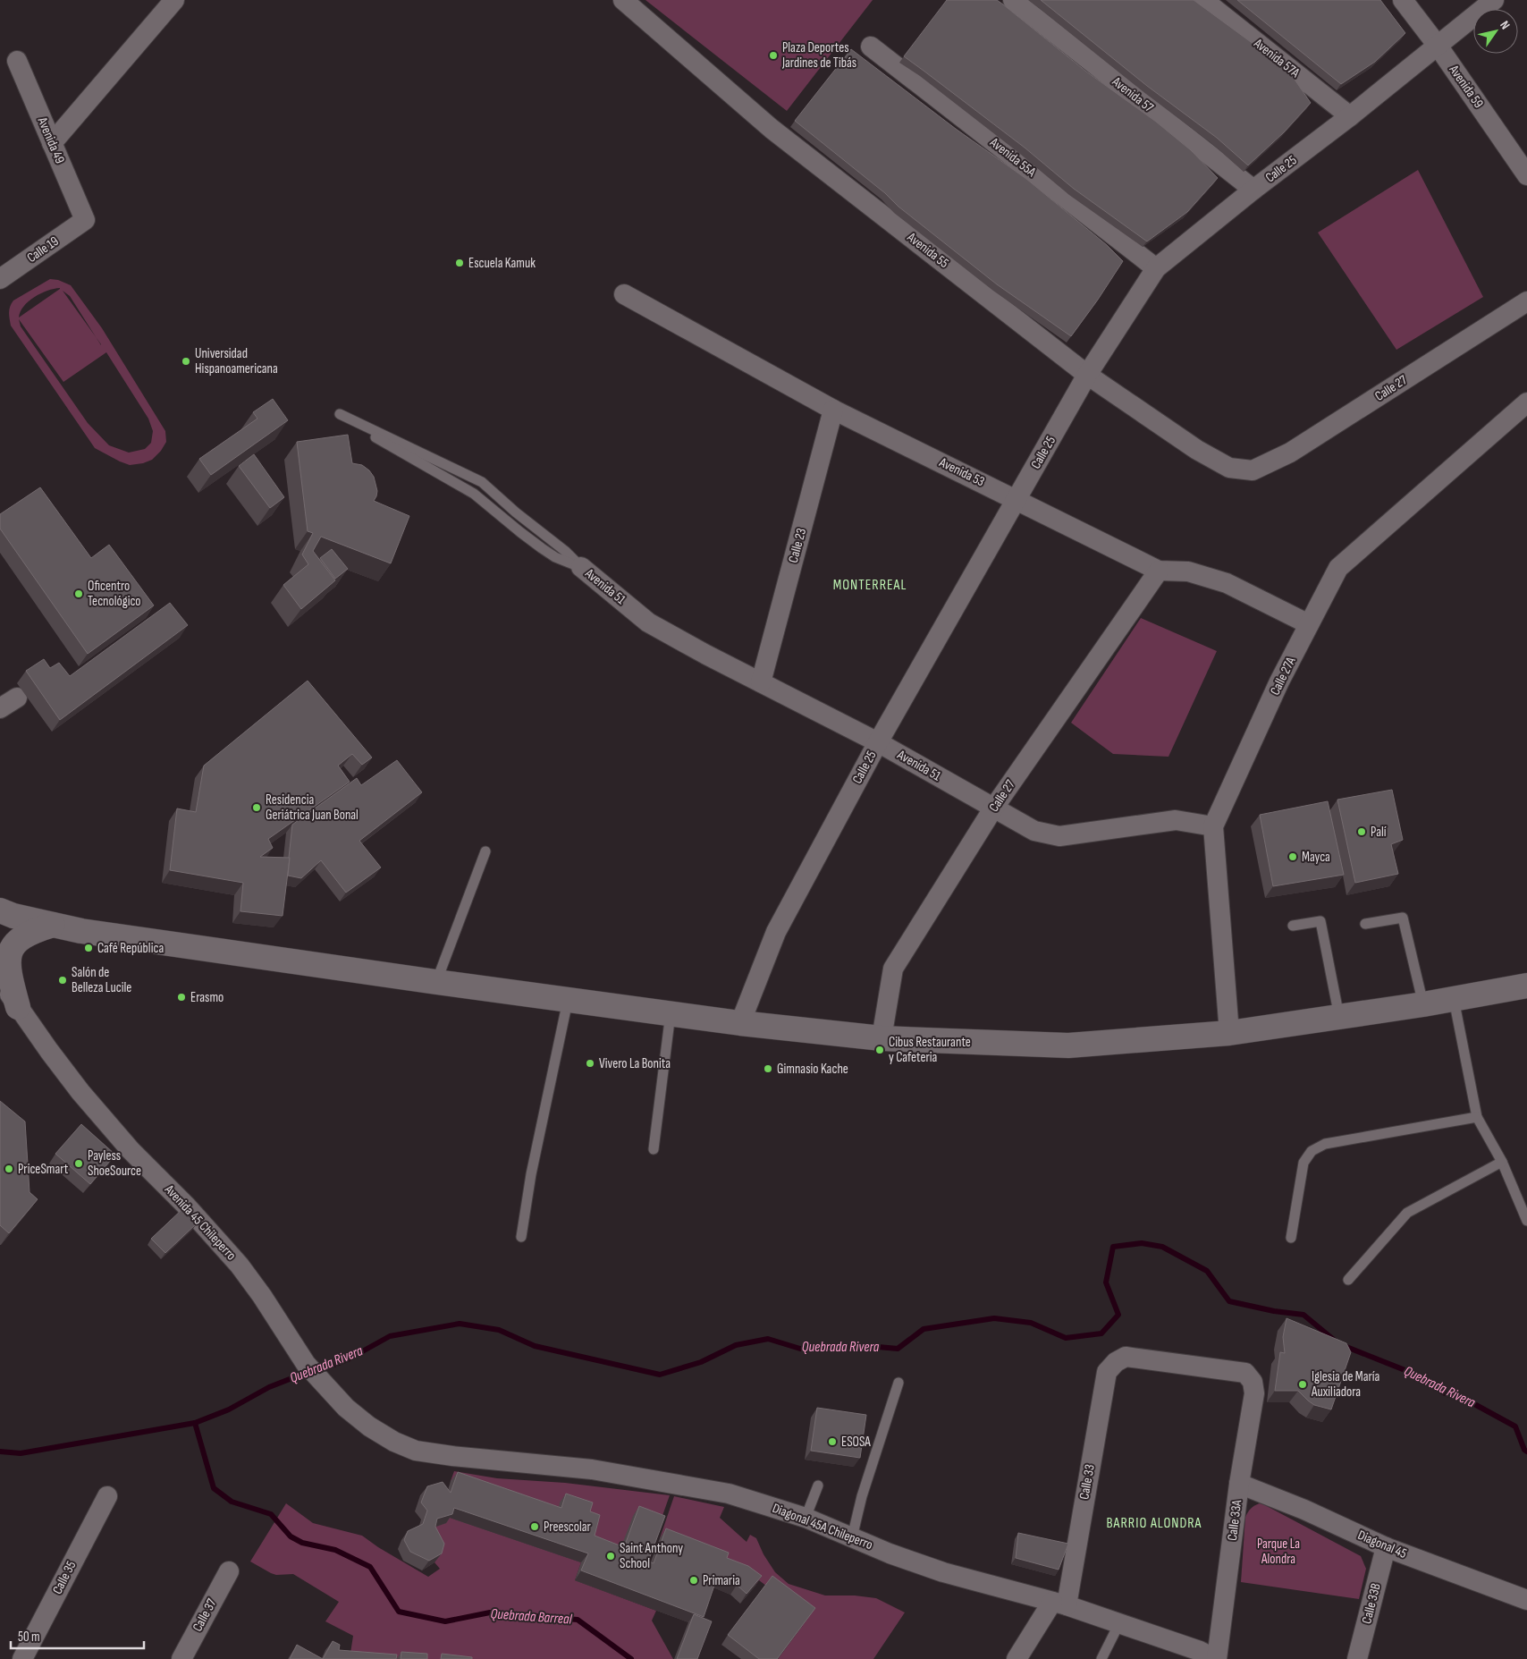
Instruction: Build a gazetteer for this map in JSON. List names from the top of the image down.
{
  "streets": {
    "street": [
      "Avenida 57A",
      "Avenida 59",
      "Avenida 57",
      "Avenida 49",
      "Avenida 55A",
      "Calle 25",
      "Calle 19",
      "Avenida 55",
      "Calle 27",
      "Avenida 53",
      "Calle 23",
      "Avenida 51",
      "Calle 27A",
      "Avenida 45 Chileperro",
      "Calle 33",
      "Calle 33A",
      "Diagonal 45A Chileperro",
      "Diagonal 45",
      "Calle 35",
      "Calle 33B",
      "Calle 37"
    ]
  },
  "crossings": [
    ["Avenida 57A", "Calle 25"],
    ["Avenida 59", "Calle 25"],
    ["Avenida 57", "Calle 25"],
    ["Avenida 49", "Calle 19"],
    ["Avenida 55A", "Calle 25"],
    ["Calle 25", "Avenida 55"],
    ["Calle 25", "Avenida 53"],
    ["Calle 25", "Avenida 51"],
    ["Avenida 55", "Calle 27"],
    ["Calle 27", "Avenida 53"],
    ["Calle 27", "Avenida 51"],
    ["Avenida 53", "Calle 23"],
    ["Avenida 53", "Calle 27A"],
    ["Calle 23", "Avenida 51"],
    ["Avenida 51", "Calle 27A"],
    ["Avenida 45 Chileperro", "Diagonal 45A Chileperro"],
    ["Calle 33", "Calle 33A"],
    ["Calle 33", "Diagonal 45A Chileperro"],
    ["Calle 33A", "Diagonal 45A Chileperro"],
    ["Calle 33A", "Diagonal 45"],
    ["Diagonal 45", "Calle 33B"]
  ],
  "districts": ["MONTERREAL", "BARRIO ALONDRA"],
  "water": ["Quebrada Rivera", "Quebrada Barreal"],
  "parks": ["Parque La Alondra"],
  "places": [
    "Plaza Deportes Jardines de Tibás",
    "Escuela Kamuk",
    "Universidad Hispanoamericana",
    "Oficentro Tecnológico",
    "Residencia Geriátrica Juan Bonal",
    "Palí",
    "Mayca",
    "Café República",
    "Salón de Belleza Lucile",
    "Erasmo",
    "Cibus Restaurante y Cafeteria",
    "Vivero La Bonita",
    "Gimnasio Kache",
    "Payless ShoeSource",
    "PriceSmart",
    "Iglesia de María Auxiliadora",
    "ESOSA",
    "Preescolar",
    "Saint Anthony School",
    "Primaria"
  ],
  "scale_bar": "50 m",
  "north": "top right"
}
